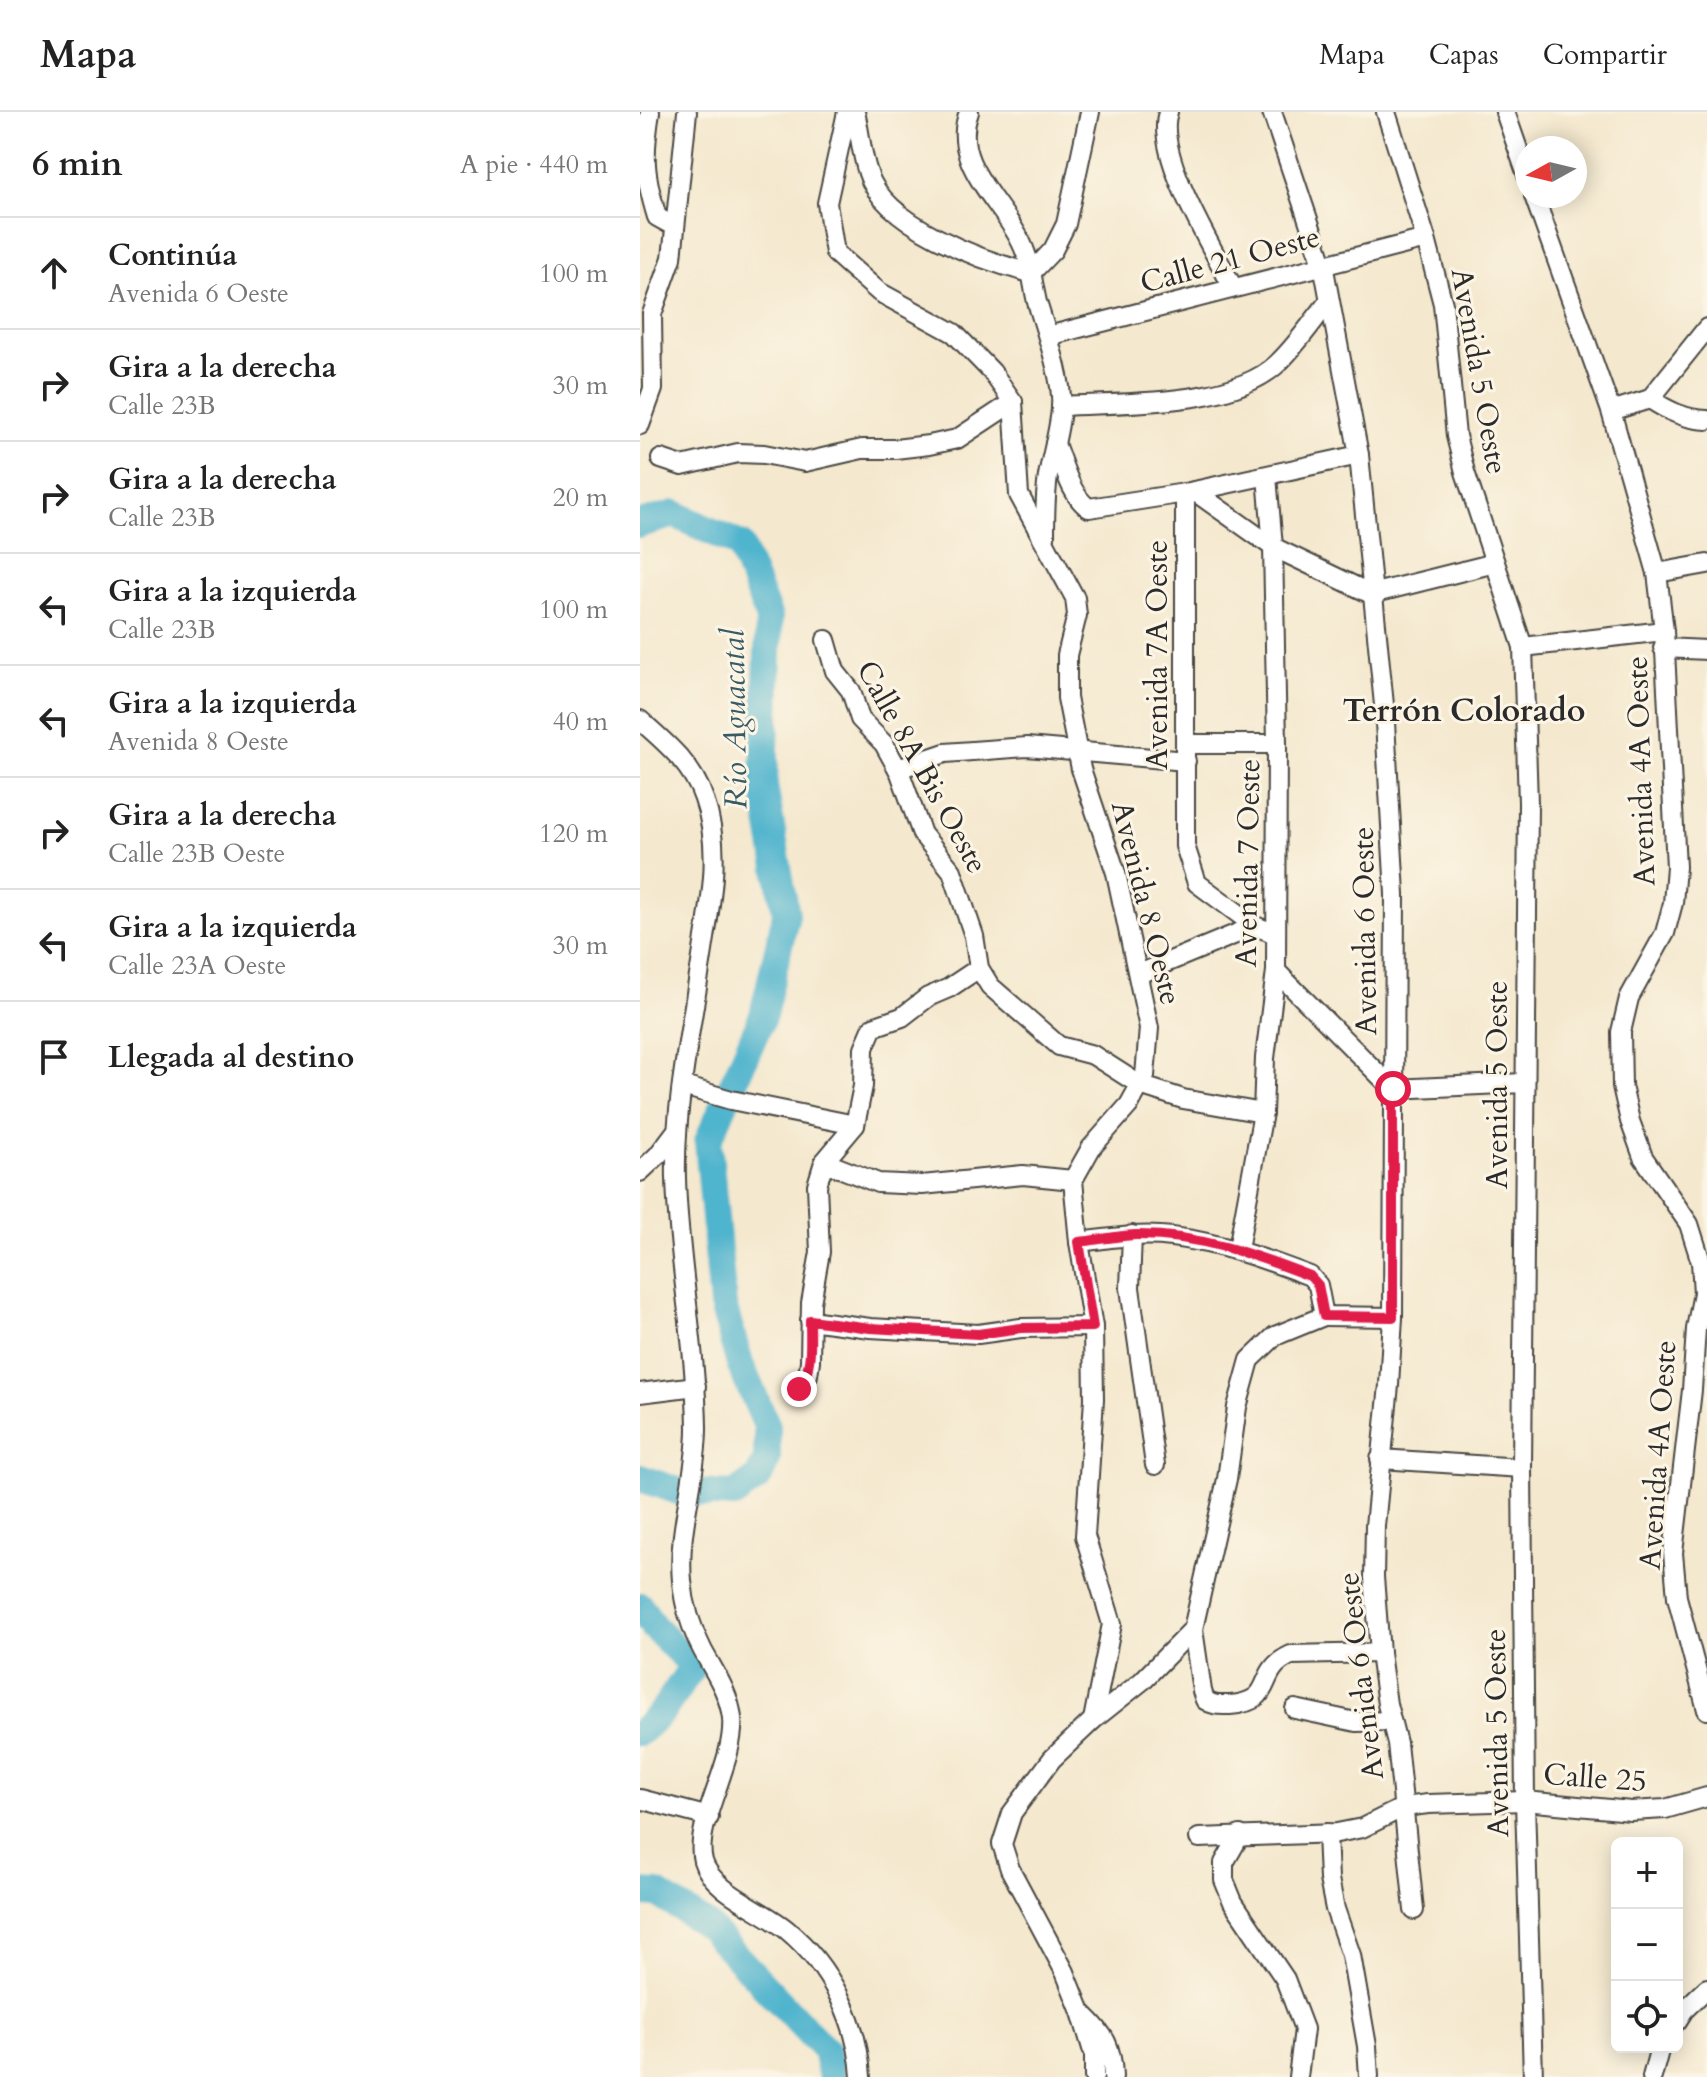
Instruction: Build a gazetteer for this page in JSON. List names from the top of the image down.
{
  "streets": {
    "street": [
      "Calle 21 Oeste",
      "Avenida 5 Oeste",
      "Avenida 7A Oeste",
      "Calle 8A Bis Oeste",
      "Avenida 4A Oeste",
      "Avenida 7 Oeste",
      "Avenida 8 Oeste",
      "Avenida 6 Oeste",
      "Calle 25"
    ]
  },
  "crossings": [
    ["Calle 21 Oeste", "Avenida 5 Oeste"],
    ["Calle 21 Oeste", "Avenida 6 Oeste"],
    ["Avenida 5 Oeste", "Calle 25"],
    ["Avenida 6 Oeste", "Calle 25"]
  ],
  "districts": ["Terrón Colorado"],
  "water": ["Río Aguacatal"],
  "north": "left",
  "page": {
    "header": "Mapa",
    "nav": ["Mapa", "Capas", "Compartir"],
    "heading": ["6 min", "A pie · 440 m"],
    "list": [
      ["Continúa", "Avenida 6 Oeste", "100 m"],
      ["Gira a la derecha", "Calle 23B", "30 m"],
      ["Gira a la derecha", "Calle 23B", "20 m"],
      ["Gira a la izquierda", "Calle 23B", "100 m"],
      ["Gira a la izquierda", "Avenida 8 Oeste", "40 m"],
      ["Gira a la derecha", "Calle 23B Oeste", "120 m"],
      ["Gira a la izquierda", "Calle 23A Oeste", "30 m"],
      "Llegada al destino"
    ],
    "map_buttons": ["+", "−"]
  }
}
